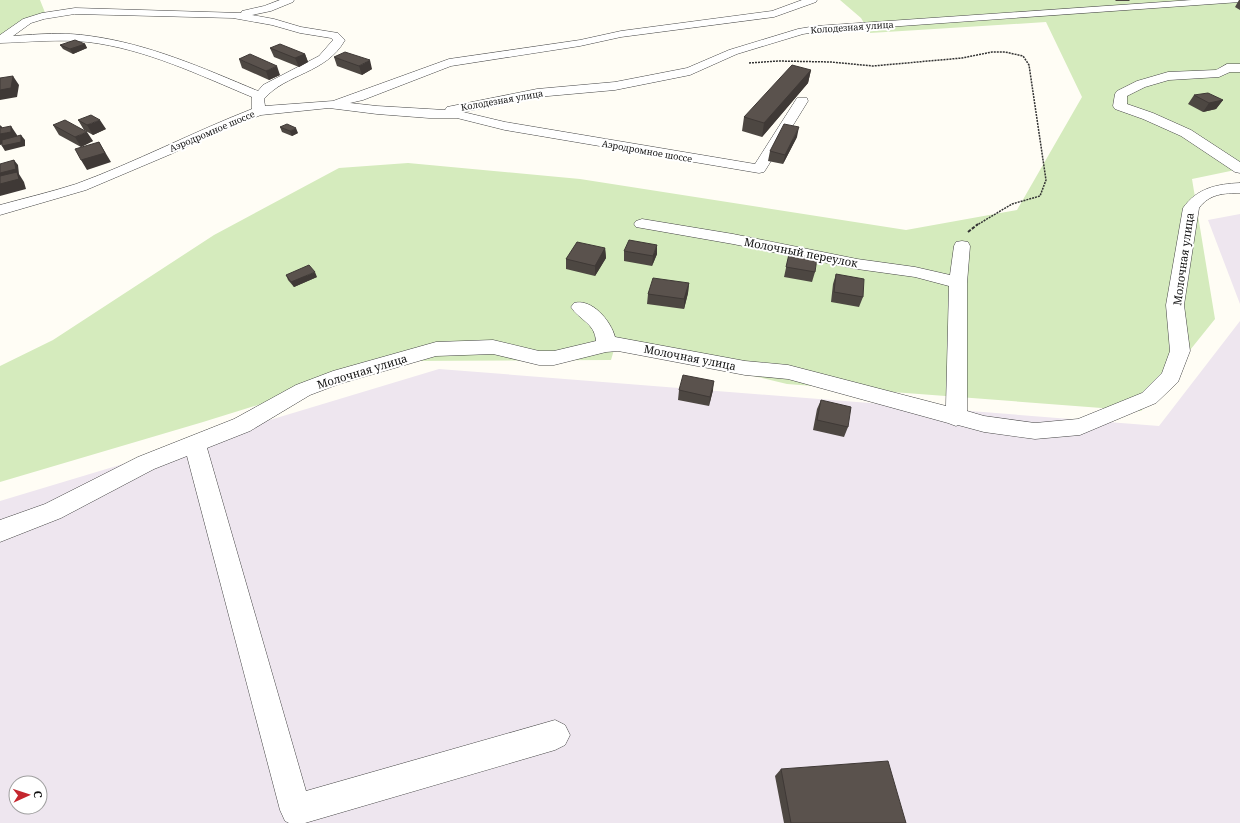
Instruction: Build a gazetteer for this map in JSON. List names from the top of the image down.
{
  "streets": {
    "street": [
      "Колодезная улица",
      "Аэродромное шоссе",
      "Молочный переулок",
      "Молочная улица"
    ]
  },
  "crossings": [
    ["Колодезная улица", "Аэродромное шоссе"]
  ],
  "north": "right"
}
